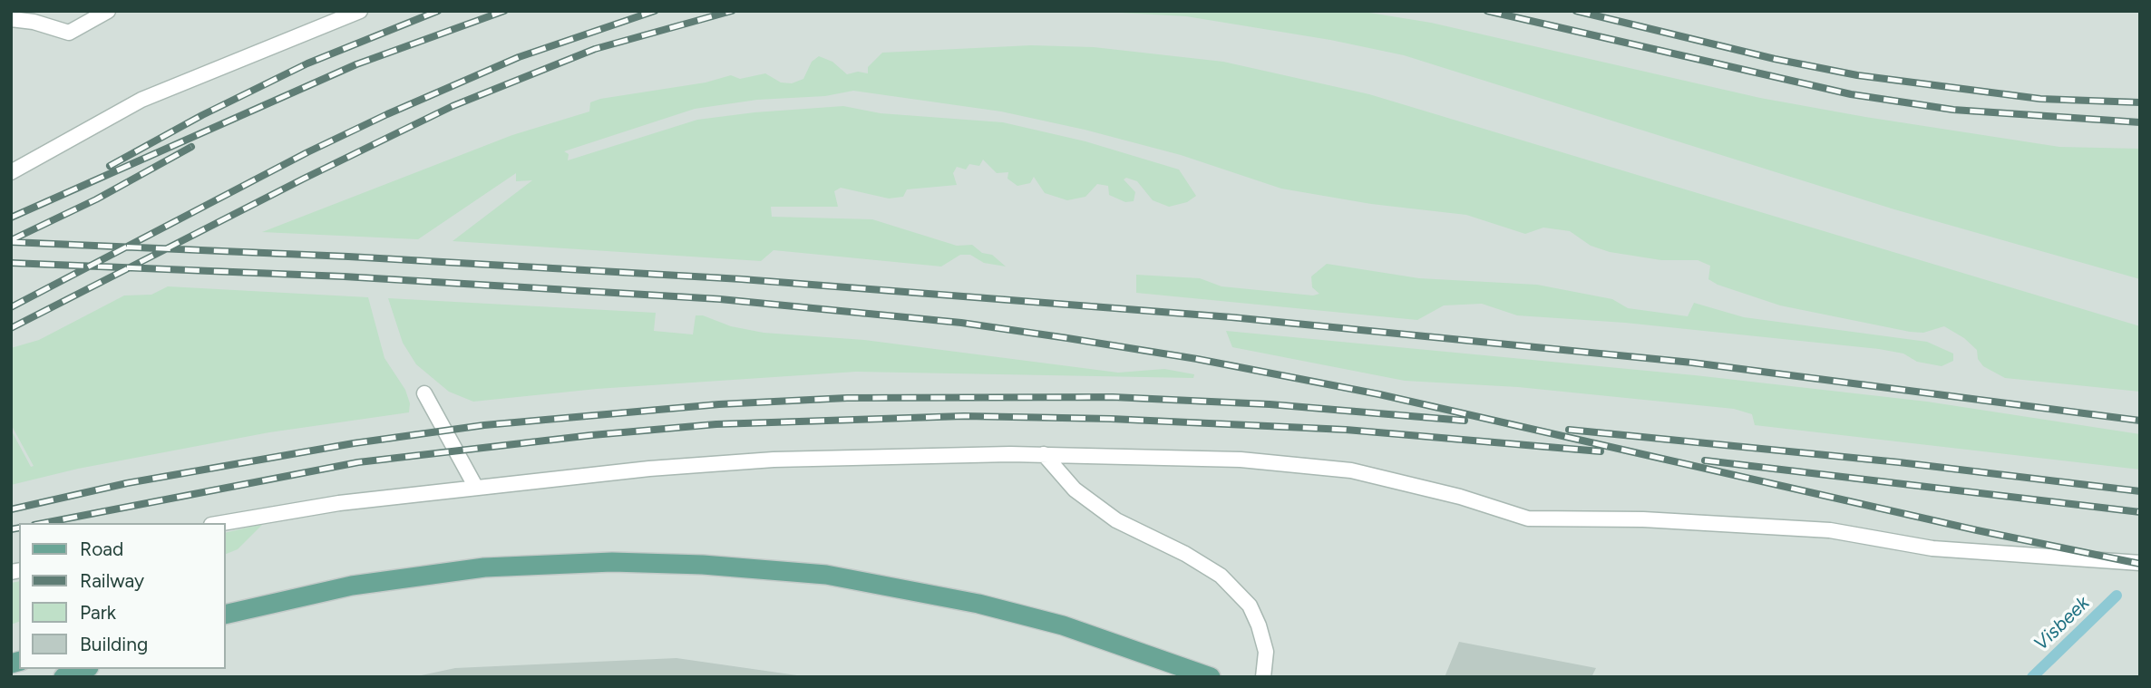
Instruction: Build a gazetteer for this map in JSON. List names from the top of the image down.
{
  "water": ["Visbeek"],
  "legend": [
    "Road",
    "Railway",
    "Park",
    "Building"
  ]
}
